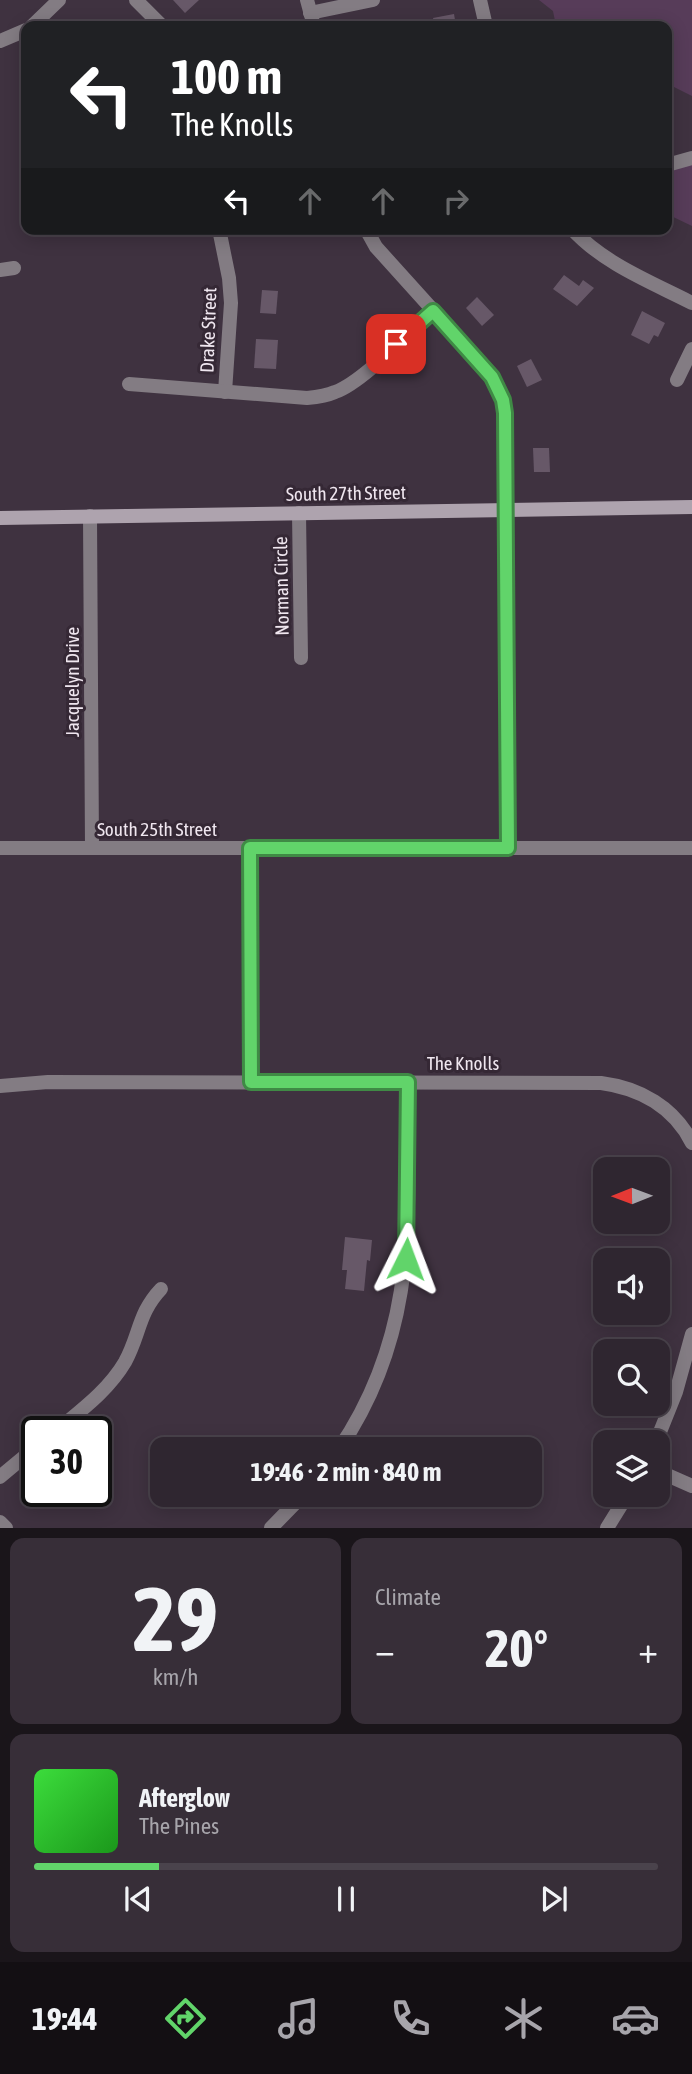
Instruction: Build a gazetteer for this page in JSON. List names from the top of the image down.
{
  "streets": {
    "main road": ["South 27th Street"],
    "street": [
      "Drake Street",
      "Norman Circle",
      "Jacquelyn Drive",
      "South 25th Street",
      "The Knolls"
    ]
  },
  "crossings": [
    ["South 27th Street", "Norman Circle"],
    ["South 27th Street", "Jacquelyn Drive"],
    ["Jacquelyn Drive", "South 25th Street"]
  ],
  "north": "left",
  "page": {
    "turn": ["100 m", "The Knolls"],
    "limit": "30",
    "trip": "19:46 · 2 min · 840 m",
    "tile": [
      ["29", "km/h"],
      "Climate"
    ],
    "heat": ["−", "20°", "+"],
    "song": ["Afterglow", "The Pines"],
    "tabs": "19:44"
  }
}
